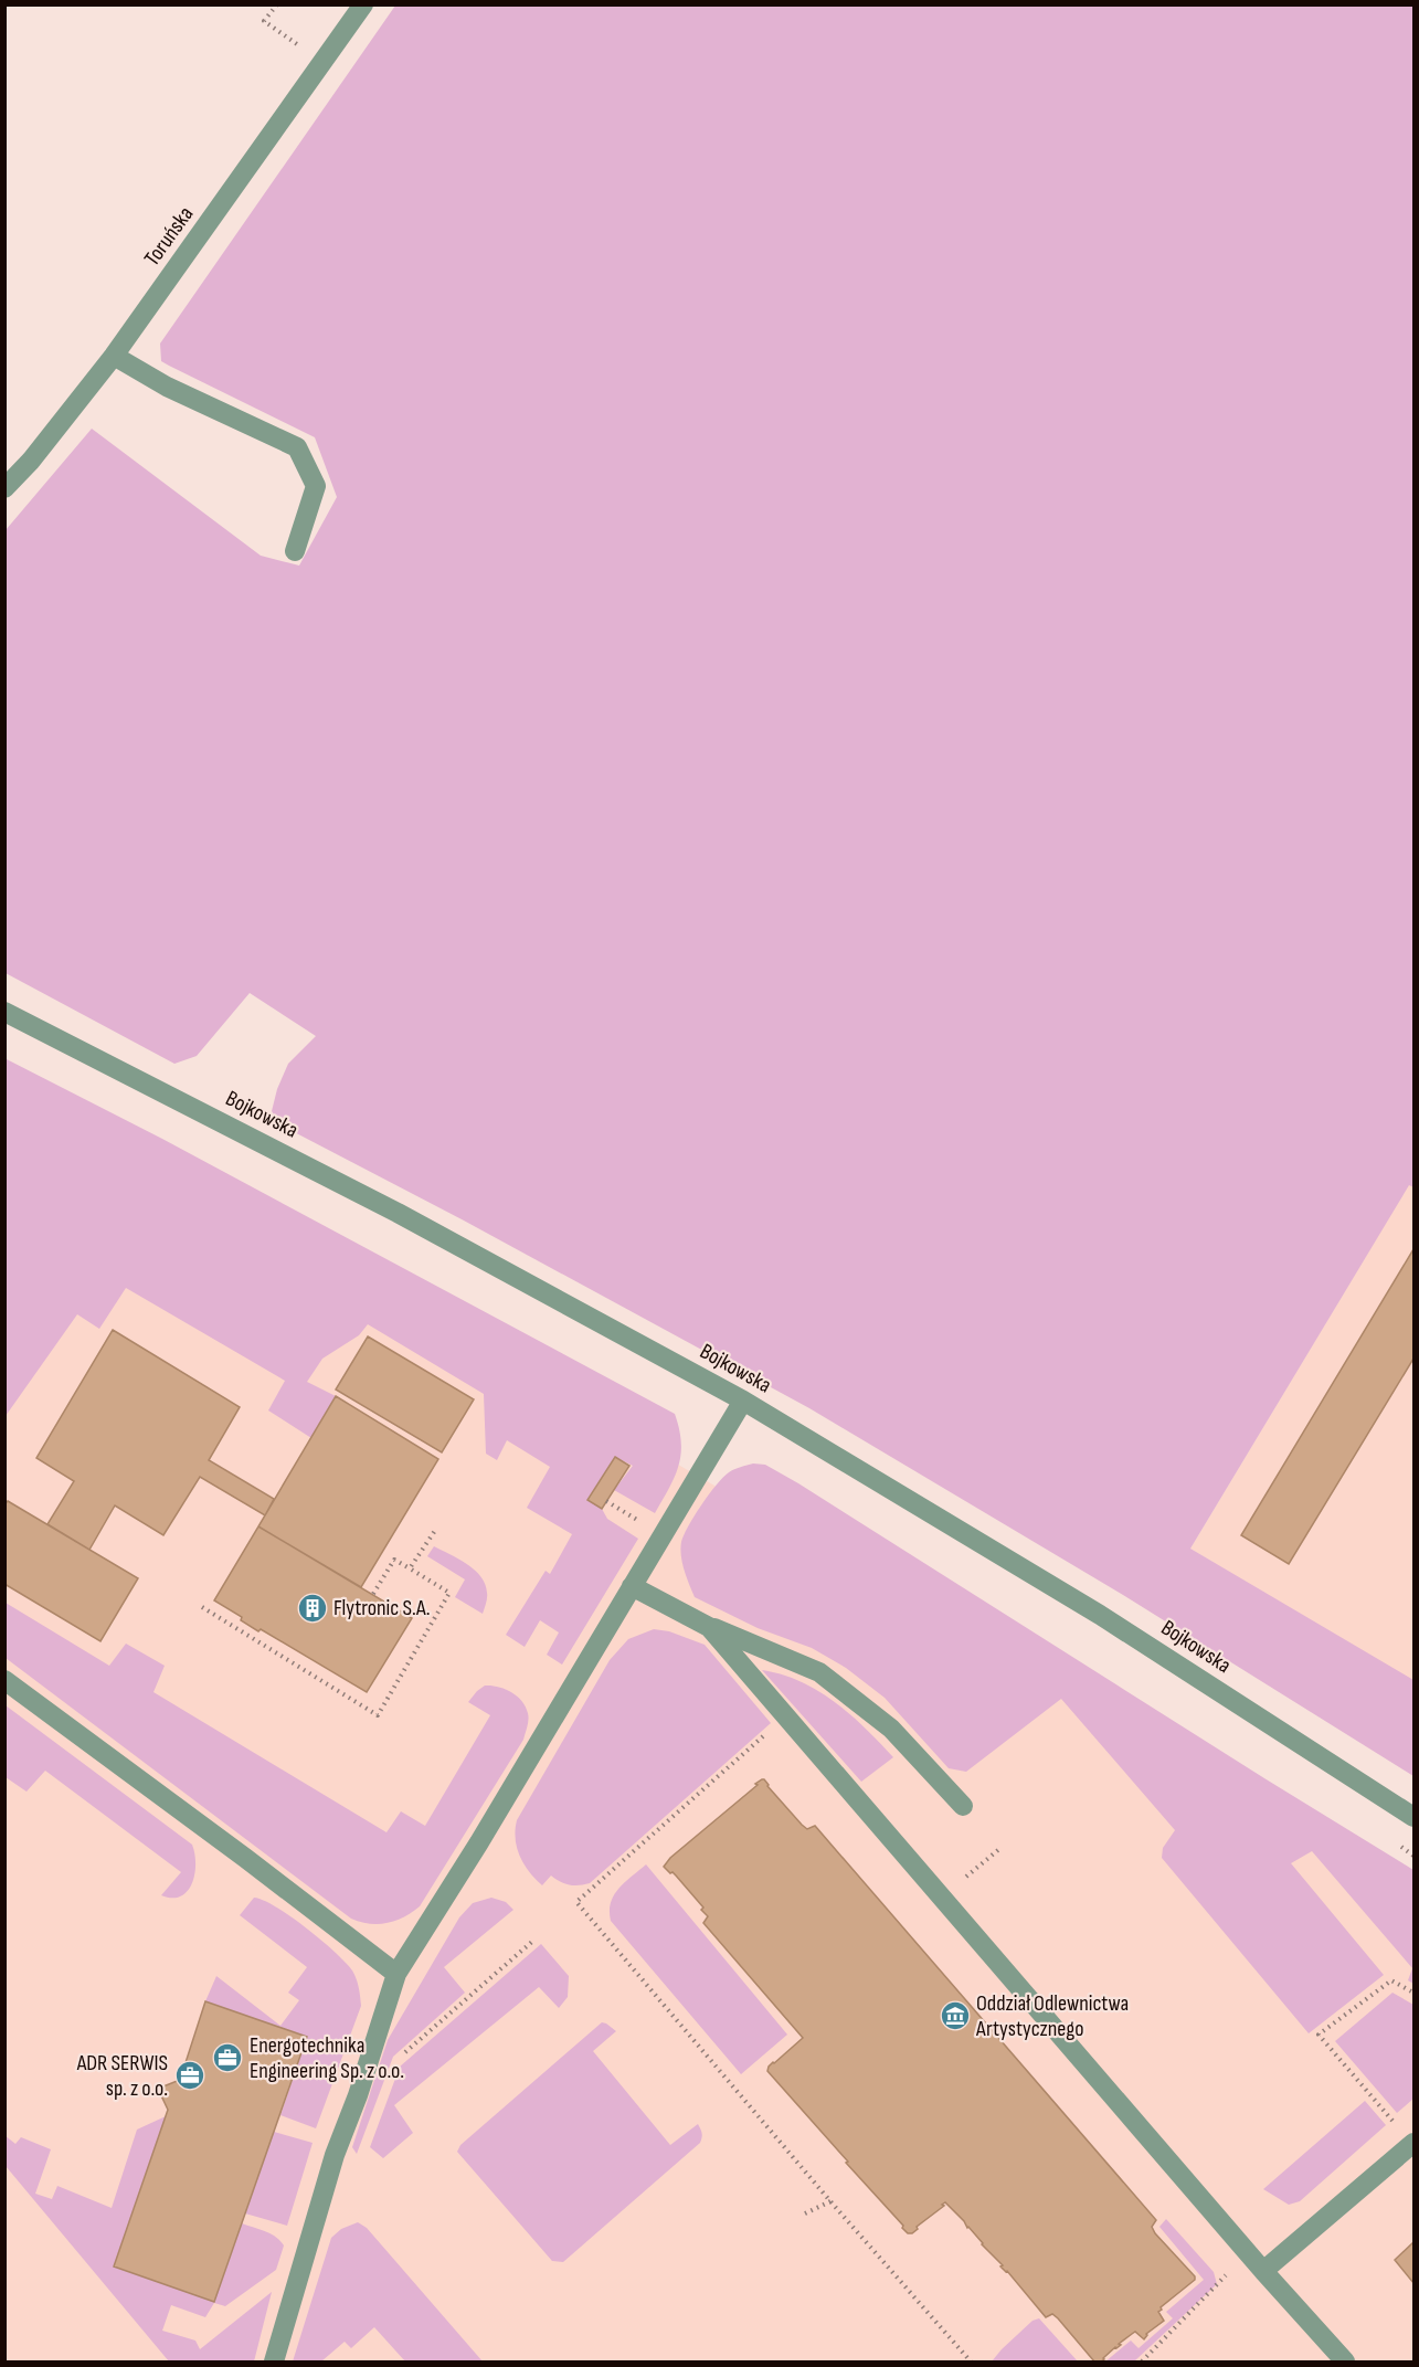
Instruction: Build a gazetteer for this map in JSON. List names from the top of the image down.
{
  "streets": {
    "street": ["Toruńska", "Bojkowska"]
  },
  "places": {
    "building": ["Flytronic S.A."],
    "museum": ["Oddział Odlewnictwa Artystycznego"],
    "office": ["Energotechnika Engineering Sp. z o.o.", "ADR SERWIS sp. z o.o."]
  }
}
